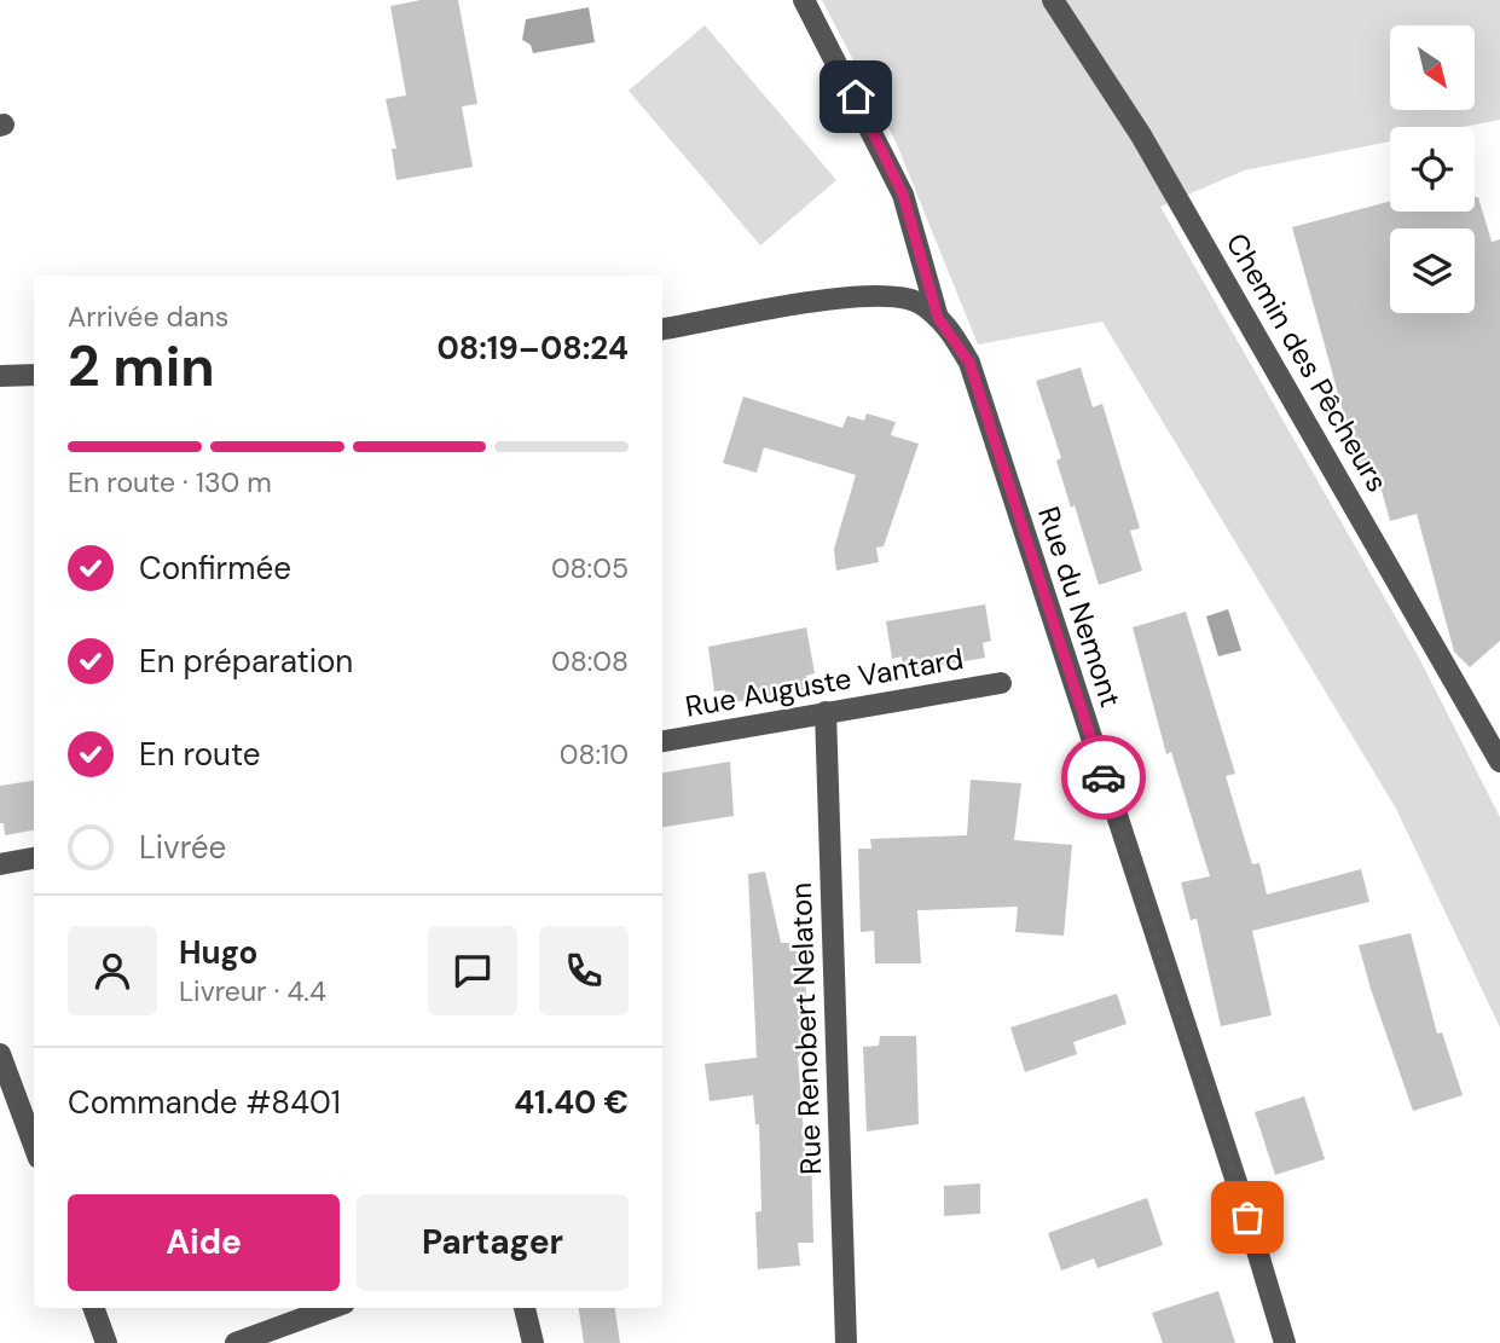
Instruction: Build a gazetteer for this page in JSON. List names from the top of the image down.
{
  "streets": {
    "street": [
      "Chemin des Pêcheurs",
      "Rue du Nemont",
      "Rue Auguste Vantard",
      "Rue Renobert Nelaton"
    ]
  },
  "crossings": [
    ["Rue Auguste Vantard", "Rue Renobert Nelaton"]
  ],
  "north": "bottom right",
  "page": {
    "heading": ["2 min", "Arrivée dans", "08:19–08:24"],
    "panel": [
      "Hugo",
      "Livreur · 4.4",
      "Commande #8401",
      "41.40 €"
    ],
    "bar": "En route · 130 m",
    "list": [
      ["Confirmée", "08:05"],
      ["En préparation", "08:08"],
      ["En route", "08:10"],
      "Livrée"
    ],
    "buttons": ["Aide", "Partager"]
  }
}
